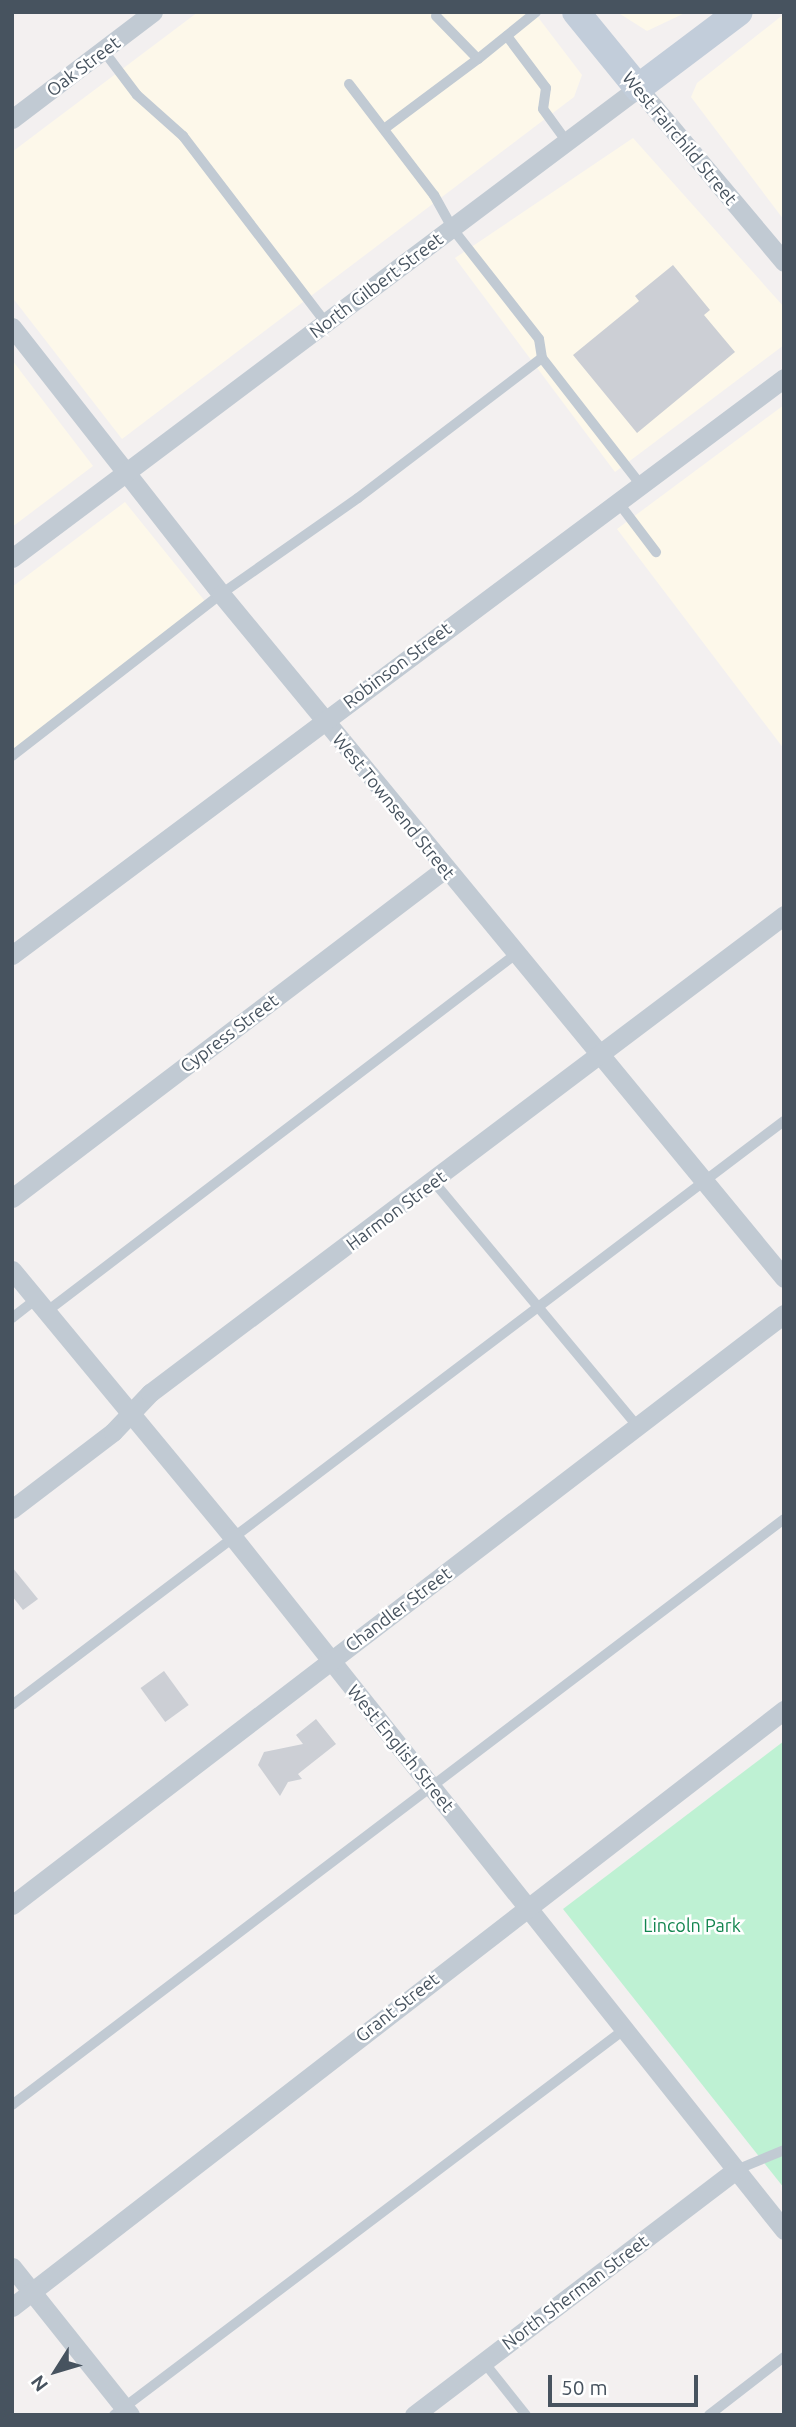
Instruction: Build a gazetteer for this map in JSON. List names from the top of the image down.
{
  "streets": {
    "main road": ["West Fairchild Street", "North Gilbert Street"],
    "street": [
      "Oak Street",
      "Robinson Street",
      "West Townsend Street",
      "Cypress Street",
      "Harmon Street",
      "Chandler Street",
      "West English Street",
      "Grant Street",
      "North Sherman Street"
    ]
  },
  "crossings": [
    ["West Fairchild Street", "North Gilbert Street"],
    ["North Gilbert Street", "West Townsend Street"],
    ["Robinson Street", "West Townsend Street"],
    ["West Townsend Street", "Cypress Street"],
    ["West Townsend Street", "Harmon Street"],
    ["Harmon Street", "West English Street"],
    ["Chandler Street", "West English Street"],
    ["West English Street", "Grant Street"],
    ["West English Street", "North Sherman Street"]
  ],
  "parks": ["Lincoln Park"],
  "scale_bar": "50 m",
  "north": "bottom left"
}
